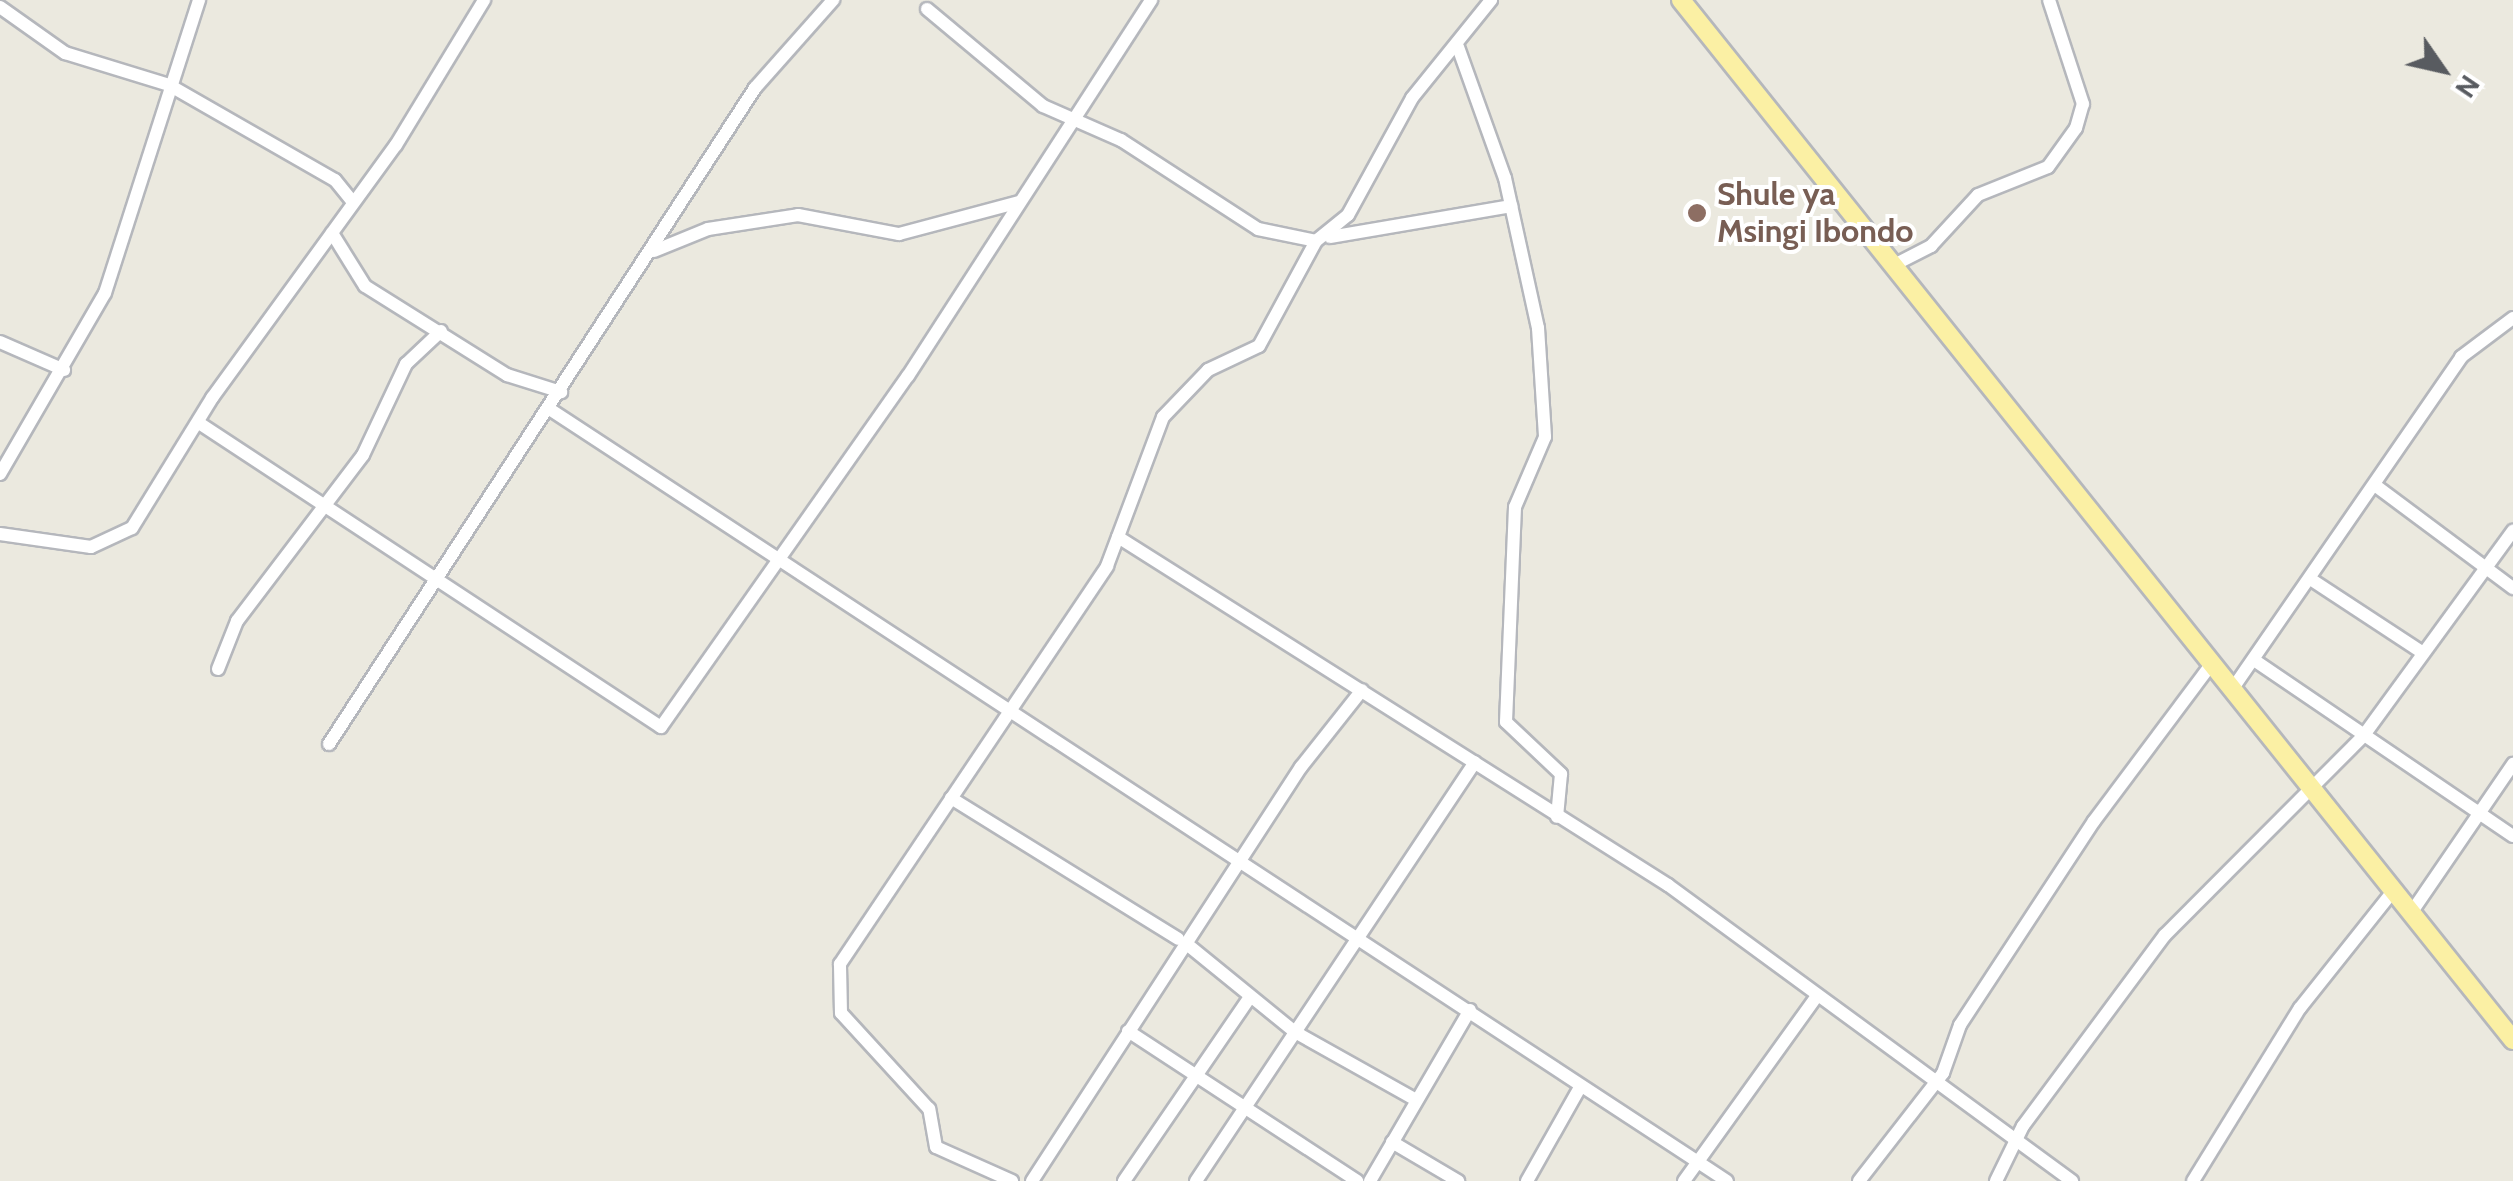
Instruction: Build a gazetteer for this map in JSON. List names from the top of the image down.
{
  "places": ["Shule ya Msingi Ibondo"],
  "north": "bottom right"
}
